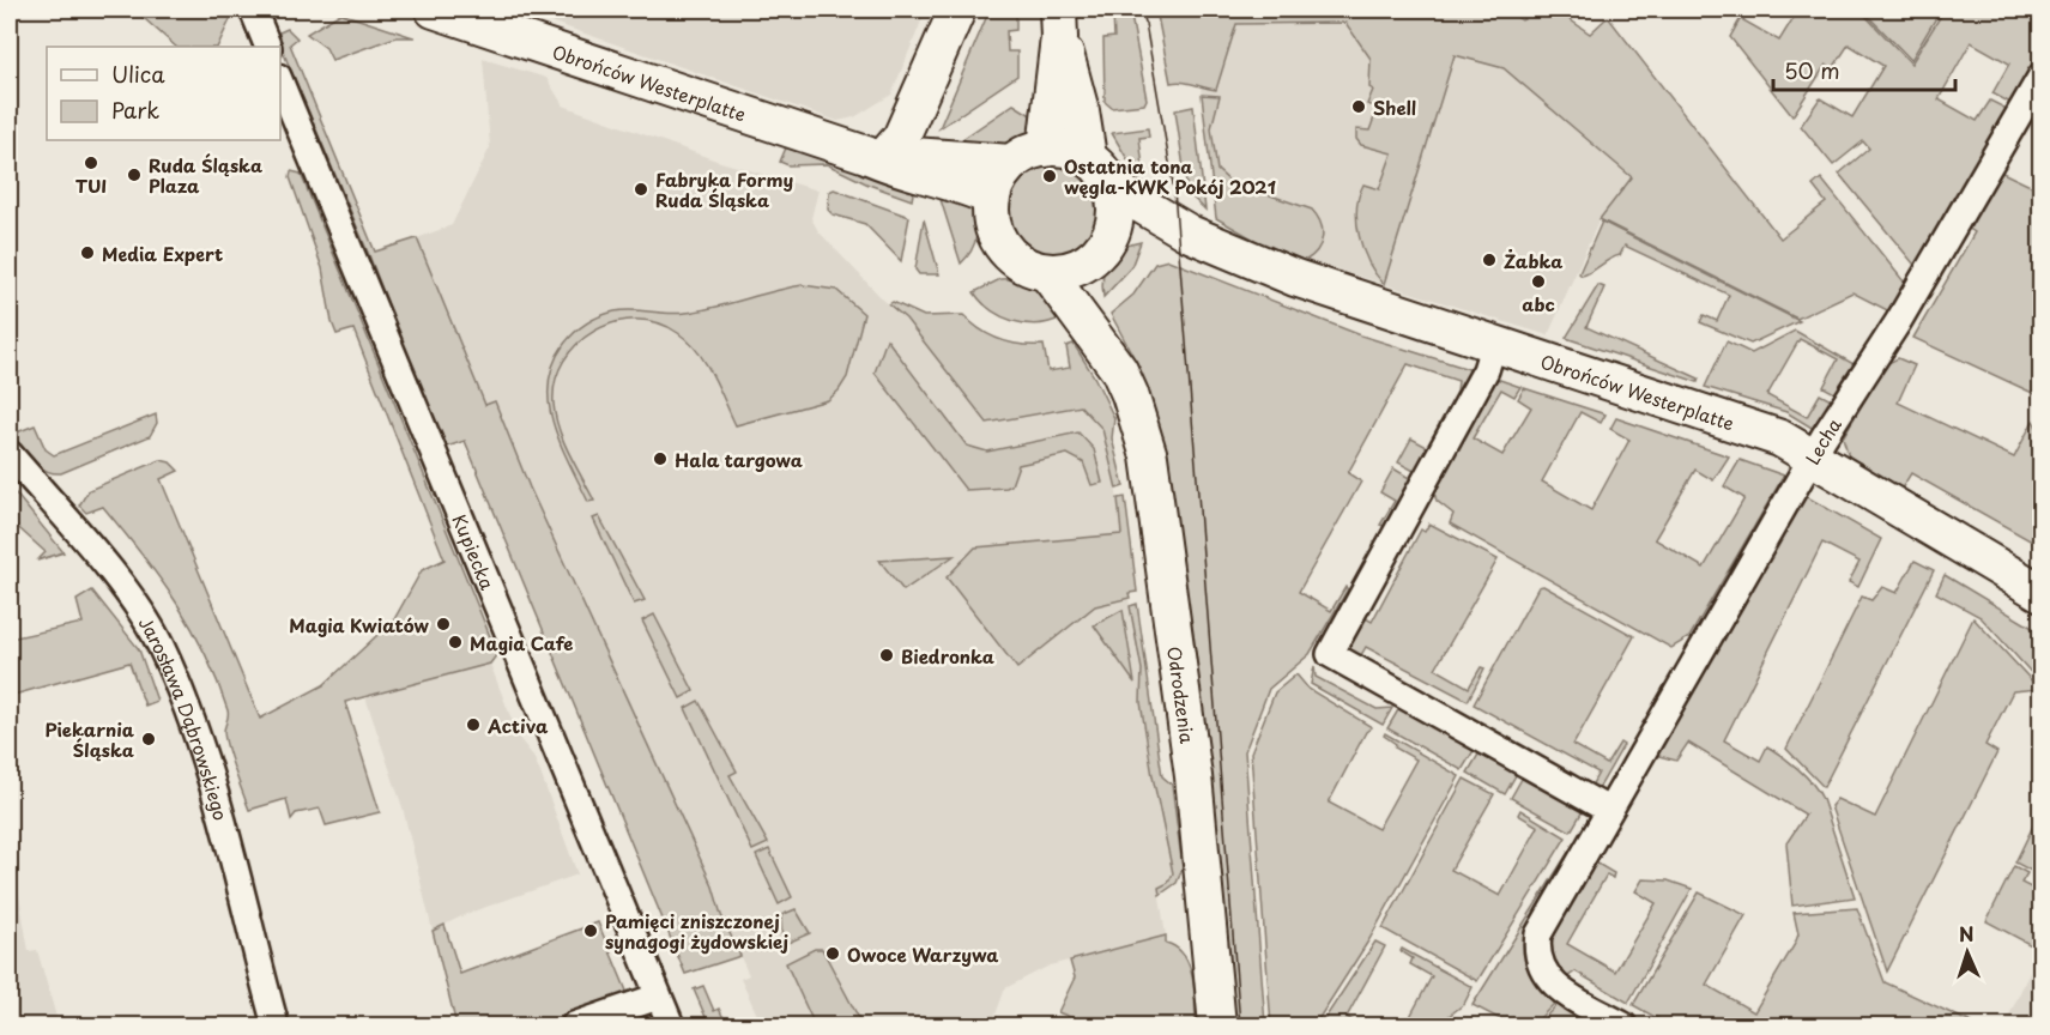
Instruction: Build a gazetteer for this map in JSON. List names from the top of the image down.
{
  "streets": {
    "street": [
      "Obrońców Westerplatte",
      "Lecha",
      "Kupiecka",
      "Odrodzenia",
      "Jarosława Dąbrowskiego"
    ]
  },
  "crossings": [
    ["Obrońców Westerplatte", "Lecha"],
    ["Obrońców Westerplatte", "Odrodzenia"]
  ],
  "places": [
    "Shell",
    "TUI",
    "Ruda Śląska Plaza",
    "Ostatnia tona węgla-KWK Pokój 2021",
    "Fabryka Formy Ruda Śląska",
    "Media Expert",
    "Żabka",
    "abc",
    "Hala targowa",
    "Magia Kwiatów",
    "Magia Cafe",
    "Biedronka",
    "Activa",
    "Piekarnia Śląska",
    "Pamięci zniszczonej synagogi żydowskiej",
    "Owoce Warzywa"
  ],
  "legend": ["Ulica", "Park"],
  "scale_bar": "50 m",
  "north": "top"
}
